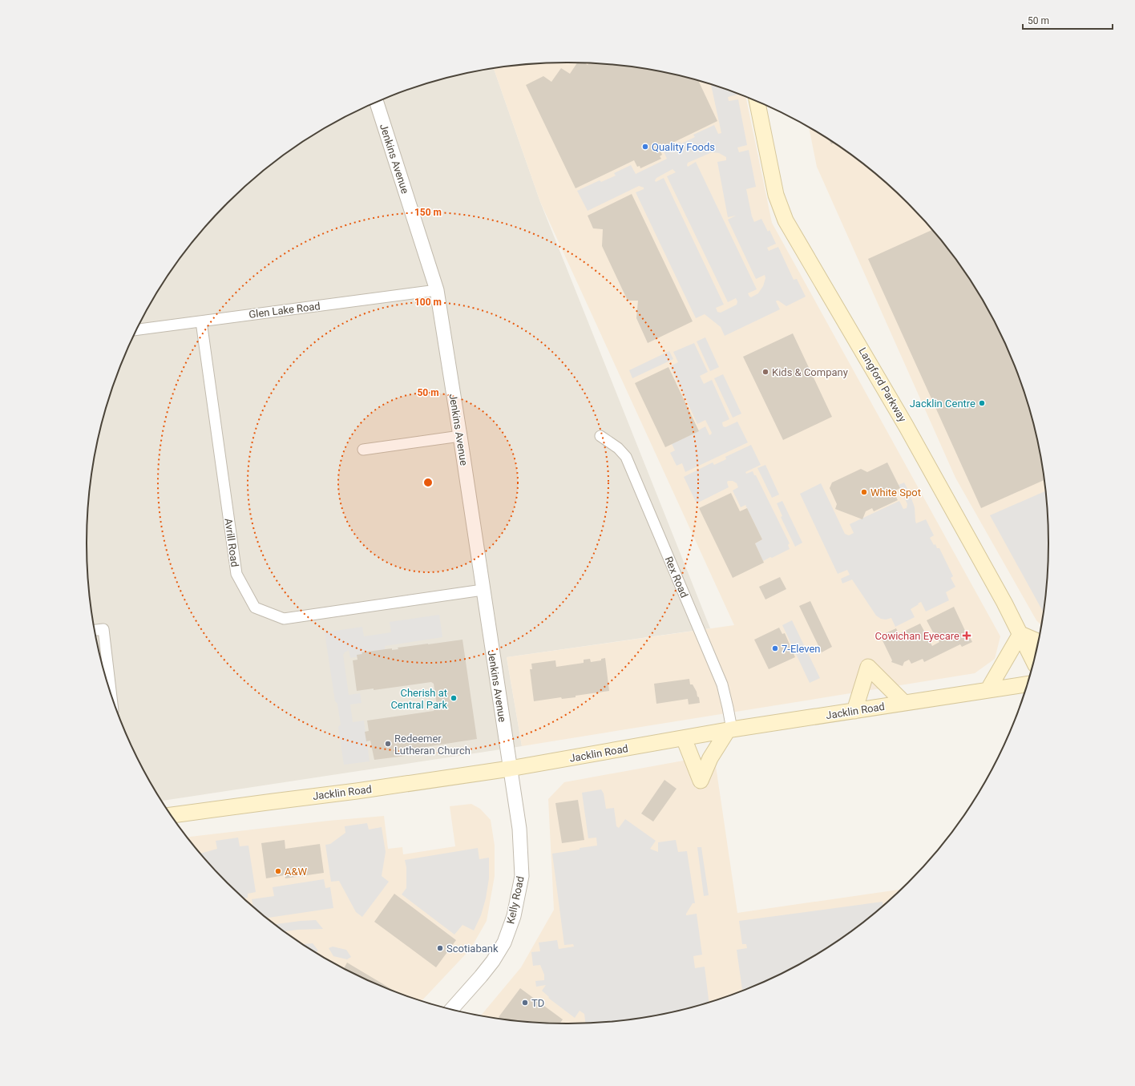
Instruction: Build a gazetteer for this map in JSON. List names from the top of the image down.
{
  "streets": {
    "main road": ["Langford Parkway", "Jacklin Road"],
    "street": [
      "Jenkins Avenue",
      "Glen Lake Road",
      "Avrill Road",
      "Rex Road",
      "Kelly Road"
    ]
  },
  "crossings": [
    ["Jenkins Avenue", "Glen Lake Road"],
    ["Jenkins Avenue", "Avrill Road"],
    ["Jenkins Avenue", "Jacklin Road"],
    ["Jenkins Avenue", "Kelly Road"],
    ["Glen Lake Road", "Avrill Road"],
    ["Rex Road", "Jacklin Road"],
    ["Jacklin Road", "Kelly Road"]
  ],
  "places": {
    "other": [
      "Quality Foods",
      "Kids & Company",
      "Jacklin Centre",
      "White Spot",
      "7-Eleven",
      "Cherish at Central Park",
      "Redeemer Lutheran Church",
      "A&W",
      "Scotiabank",
      "TD"
    ],
    "health": ["Cowichan Eyecare"]
  },
  "scale_bar": "50 m",
  "rings": ["150 m", "100 m", "50 m"]
}
